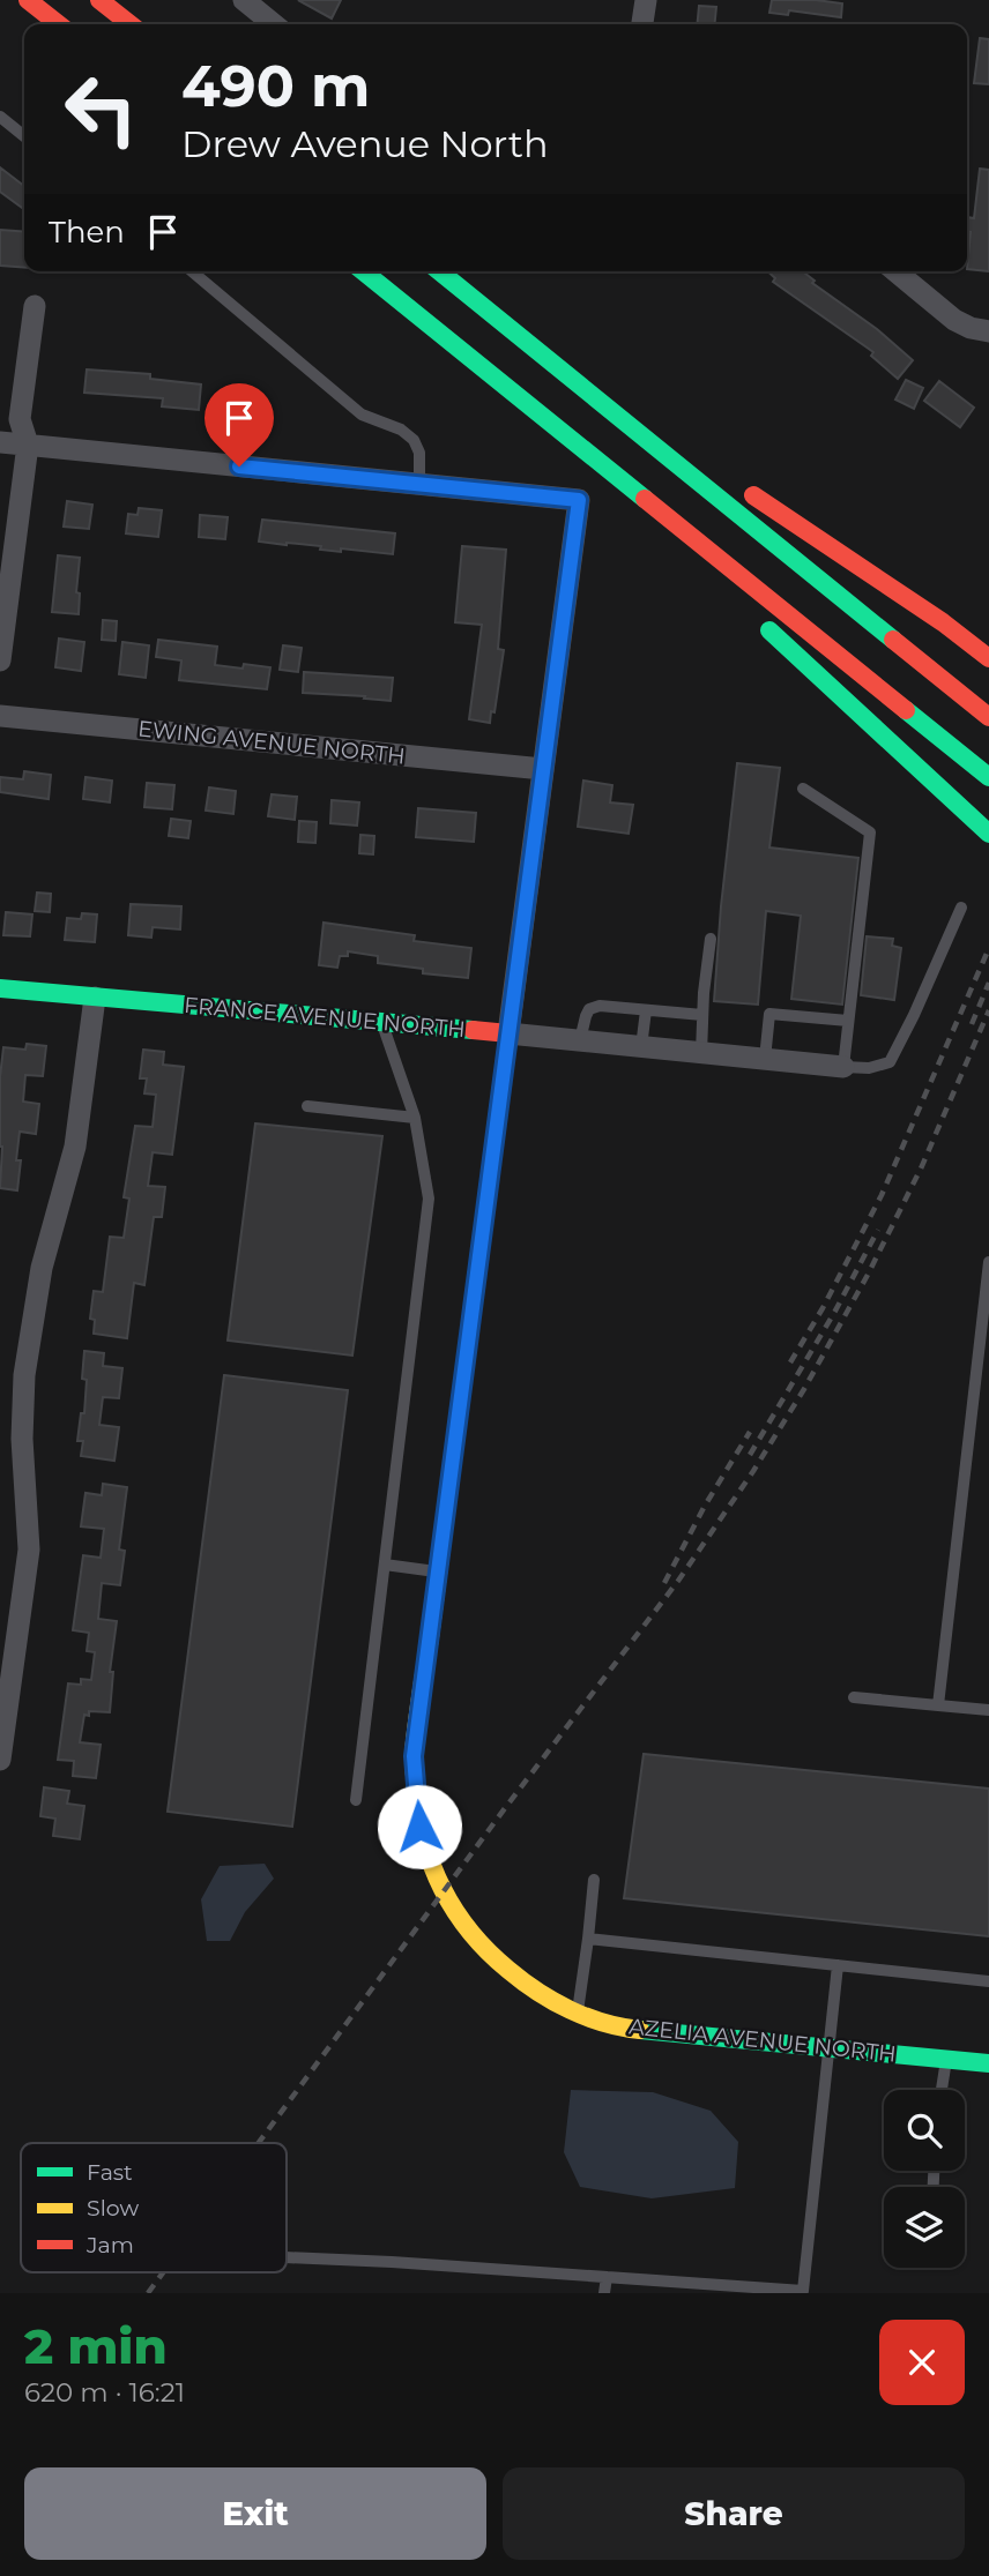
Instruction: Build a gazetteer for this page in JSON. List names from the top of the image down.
{
  "streets": {
    "main road": ["FRANCE AVENUE NORTH", "AZELIA AVENUE NORTH"],
    "street": ["EWING AVENUE NORTH"]
  },
  "crossings": [
    ["EWING AVENUE NORTH", "AZELIA AVENUE NORTH"],
    ["FRANCE AVENUE NORTH", "AZELIA AVENUE NORTH"]
  ],
  "legend": ["Fast", "Slow", "Jam"],
  "page": {
    "turn": ["490 m", "Drew Avenue North"],
    "then": "Then",
    "heading": ["2 min", "620 m · 16:21"],
    "buttons": ["Exit", "Share"]
  }
}
